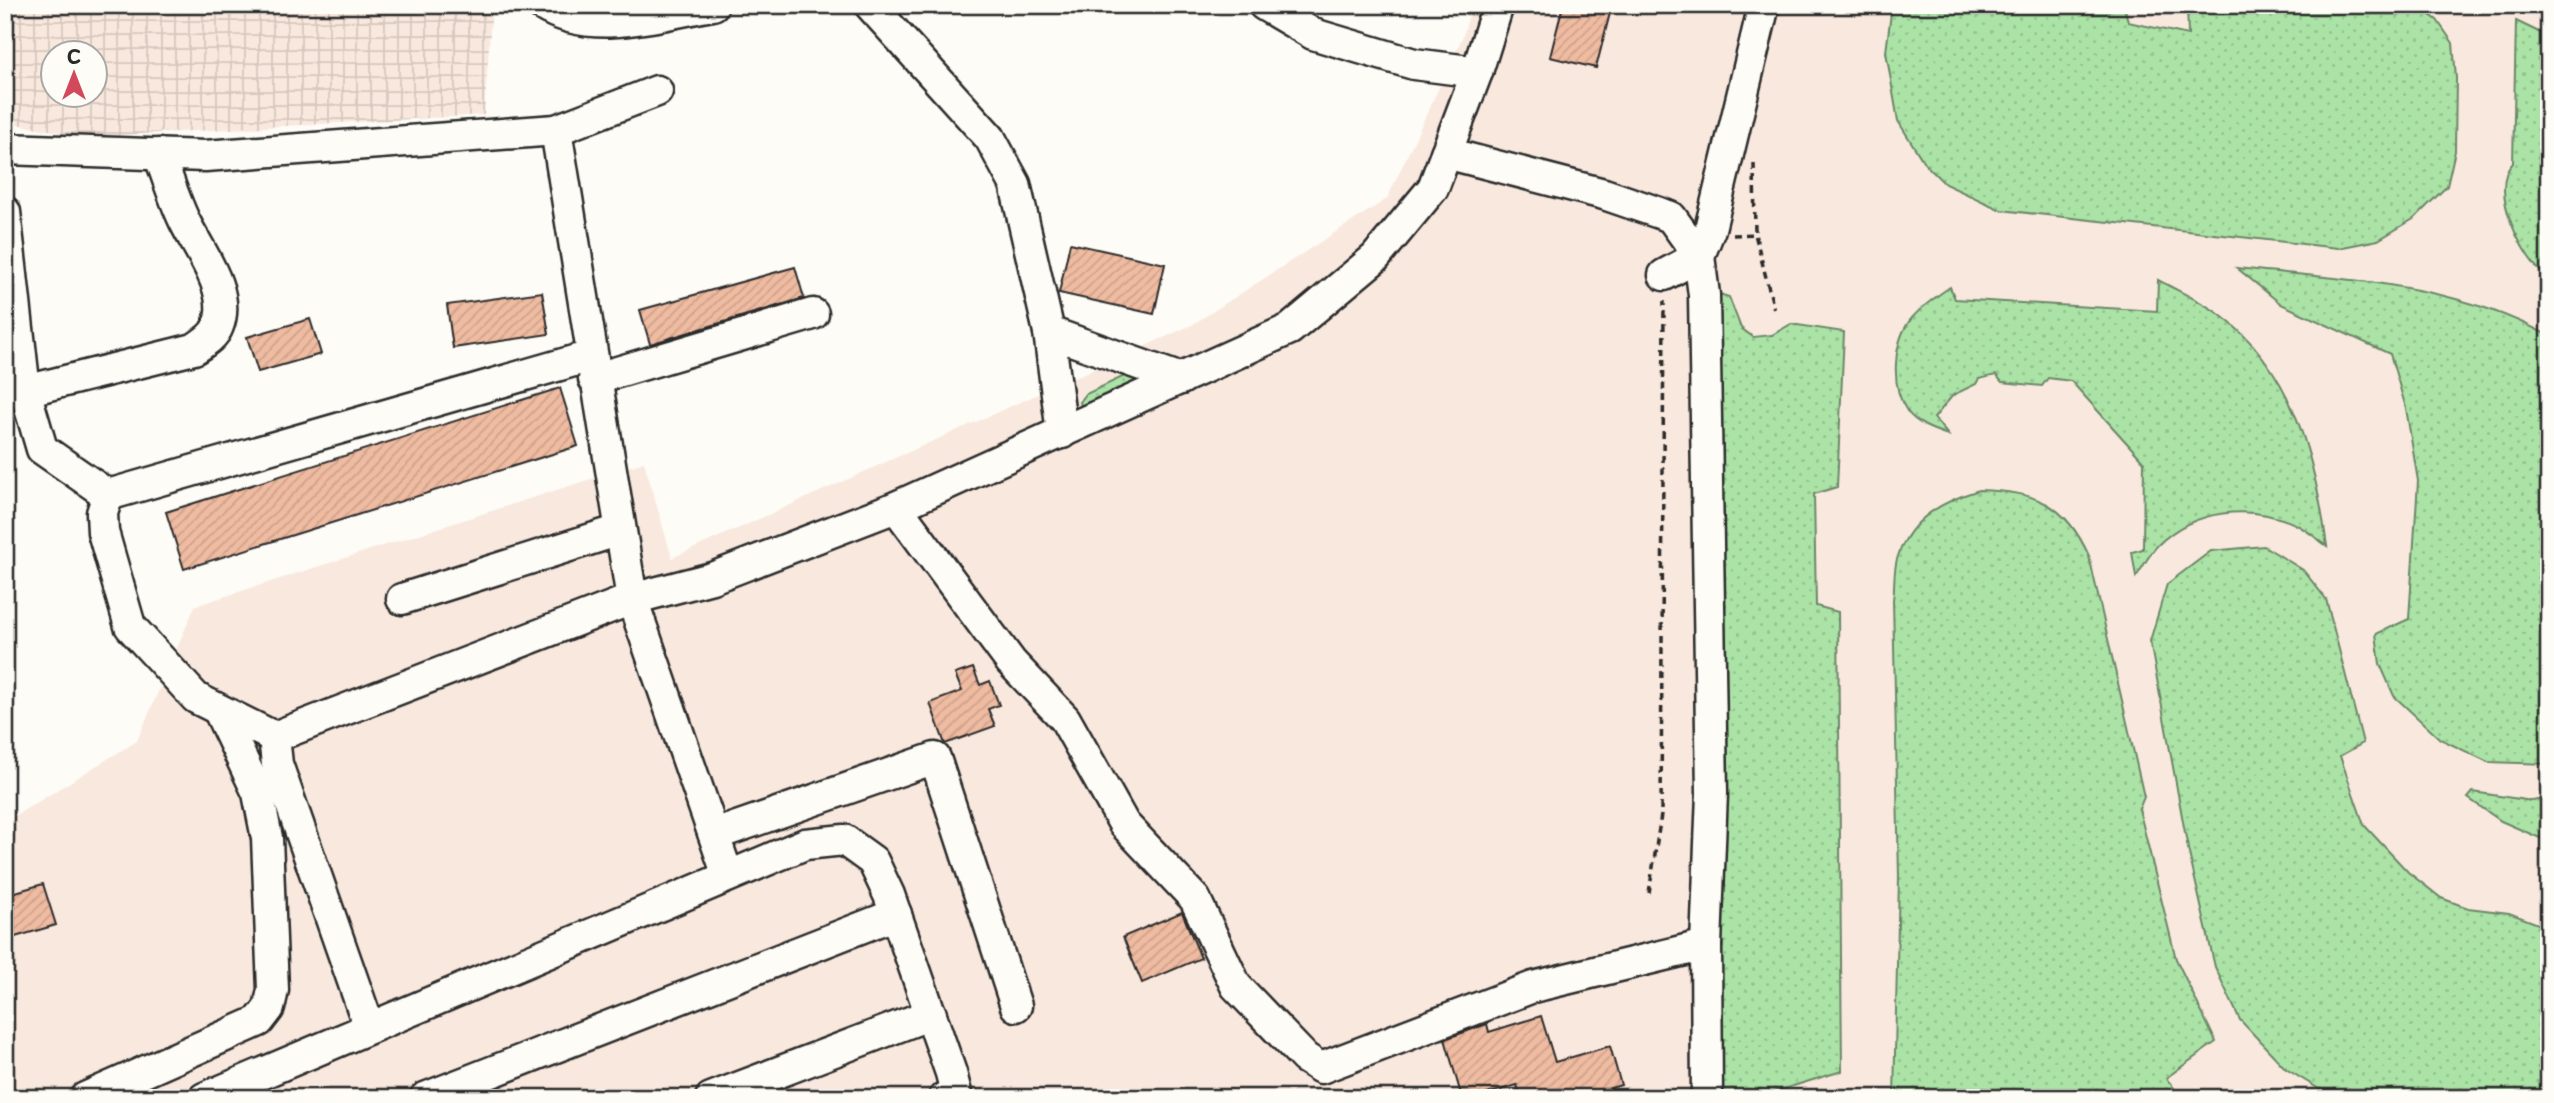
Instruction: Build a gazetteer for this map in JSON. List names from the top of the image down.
{
  "north": "top"
}
